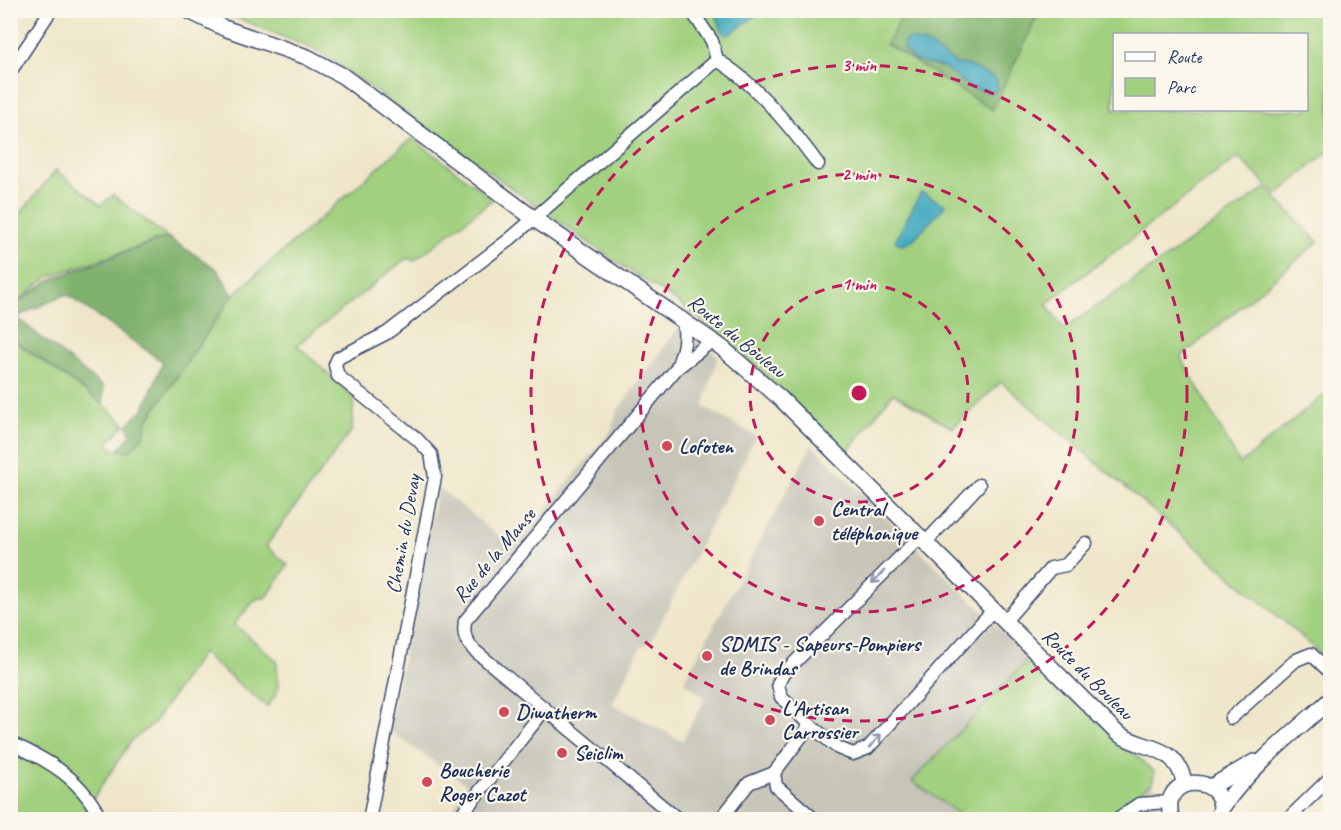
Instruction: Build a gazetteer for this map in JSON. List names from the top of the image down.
{
  "streets": {
    "main road": ["Route du Bouleau"],
    "street": ["Chemin du Devay", "Rue de la Manse"]
  },
  "crossings": [
    ["Route du Bouleau", "Chemin du Devay"]
  ],
  "places": [
    "Lofoten",
    "Central téléphonique",
    "SDMIS - Sapeurs-Pompiers de Brindas",
    "Diwatherm",
    "L'Artisan Carrossier",
    "Seiclim",
    "Boucherie Roger Cazot"
  ],
  "legend": ["Route", "Parc"],
  "rings": ["3 min", "2 min", "1 min"]
}
